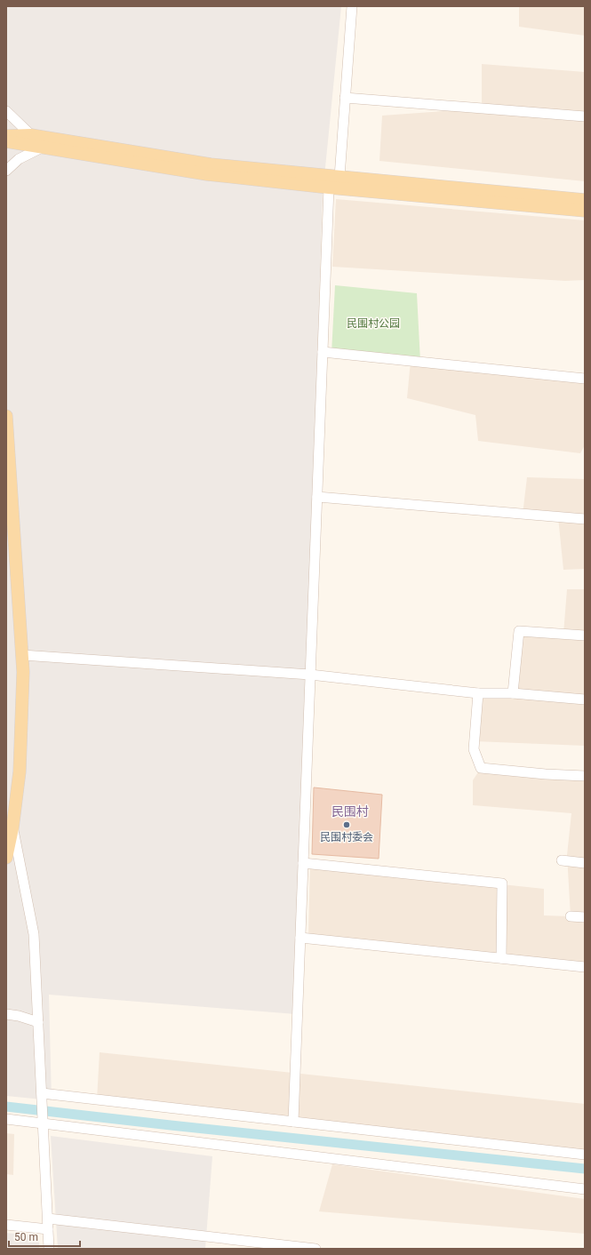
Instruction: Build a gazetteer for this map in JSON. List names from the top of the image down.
{
  "districts": ["民围村"],
  "parks": ["民围村公园"],
  "places": ["民围村委会"],
  "scale_bar": "50 m"
}
